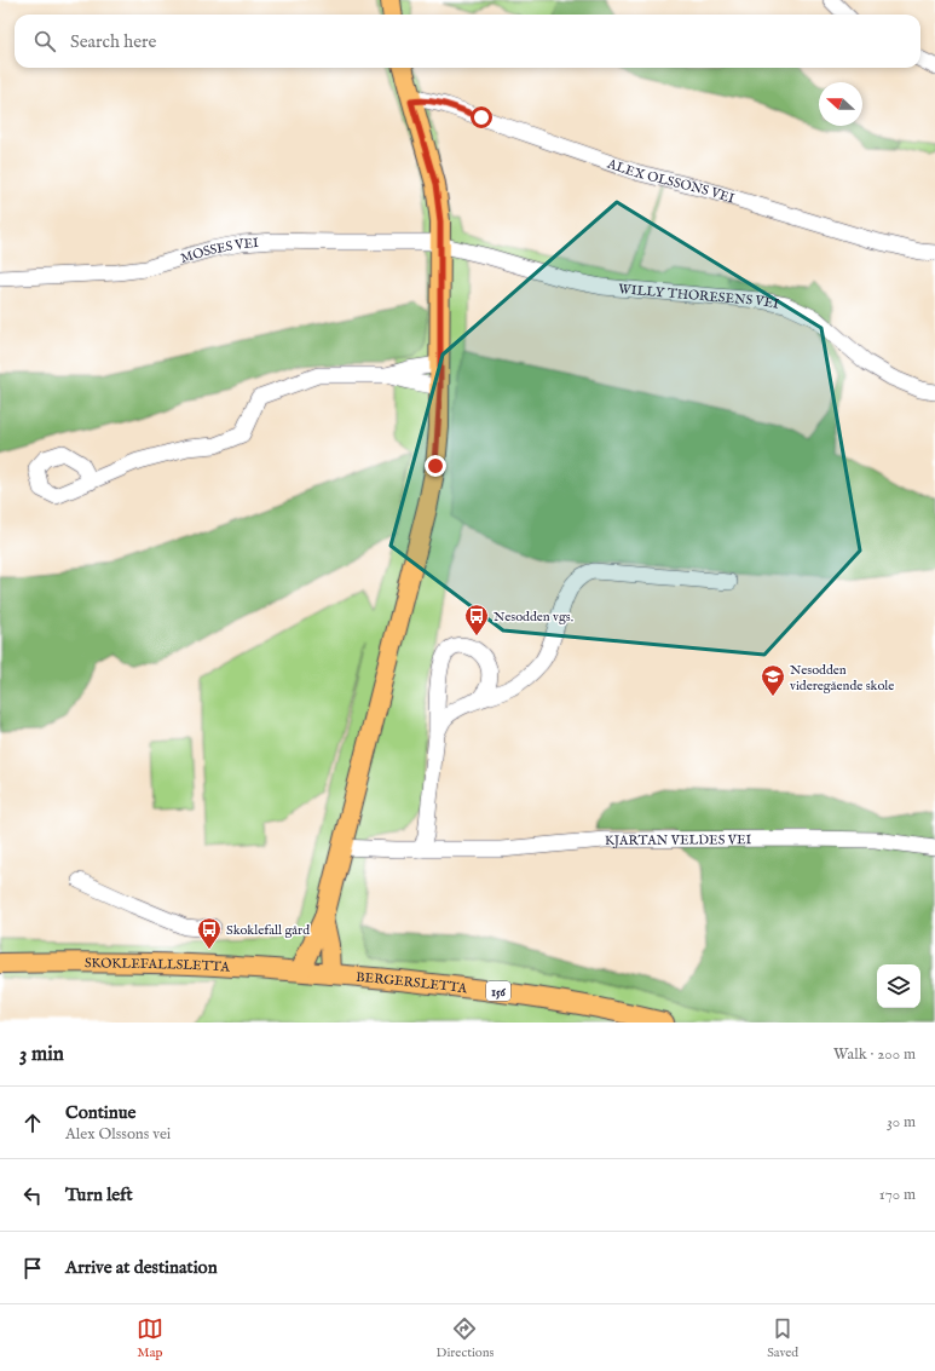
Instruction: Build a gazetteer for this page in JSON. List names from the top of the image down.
{
  "streets": {
    "main road": ["SKOKLEFALLSLETTA", "BERGERSLETTA", "156"],
    "street": [
      "ALEX OLSSONS VEI",
      "MOSSES VEI",
      "WILLY THORESENS VEI",
      "KJARTAN VELDES VEI"
    ]
  },
  "crossings": [
    ["MOSSES VEI", "WILLY THORESENS VEI"],
    ["SKOKLEFALLSLETTA", "BERGERSLETTA"]
  ],
  "places": {
    "bus stop": ["Nesodden vgs.", "Skoklefall gård"],
    "school or university": ["Nesodden videregående skole"]
  },
  "north": "left",
  "page": {
    "search": "Search here",
    "heading": ["3 min", "Walk · 200 m"],
    "list": [
      ["Continue", "Alex Olssons vei", "30 m"],
      ["Turn left", "170 m"],
      "Arrive at destination"
    ],
    "nav": ["Map", "Directions", "Saved"]
  }
}
